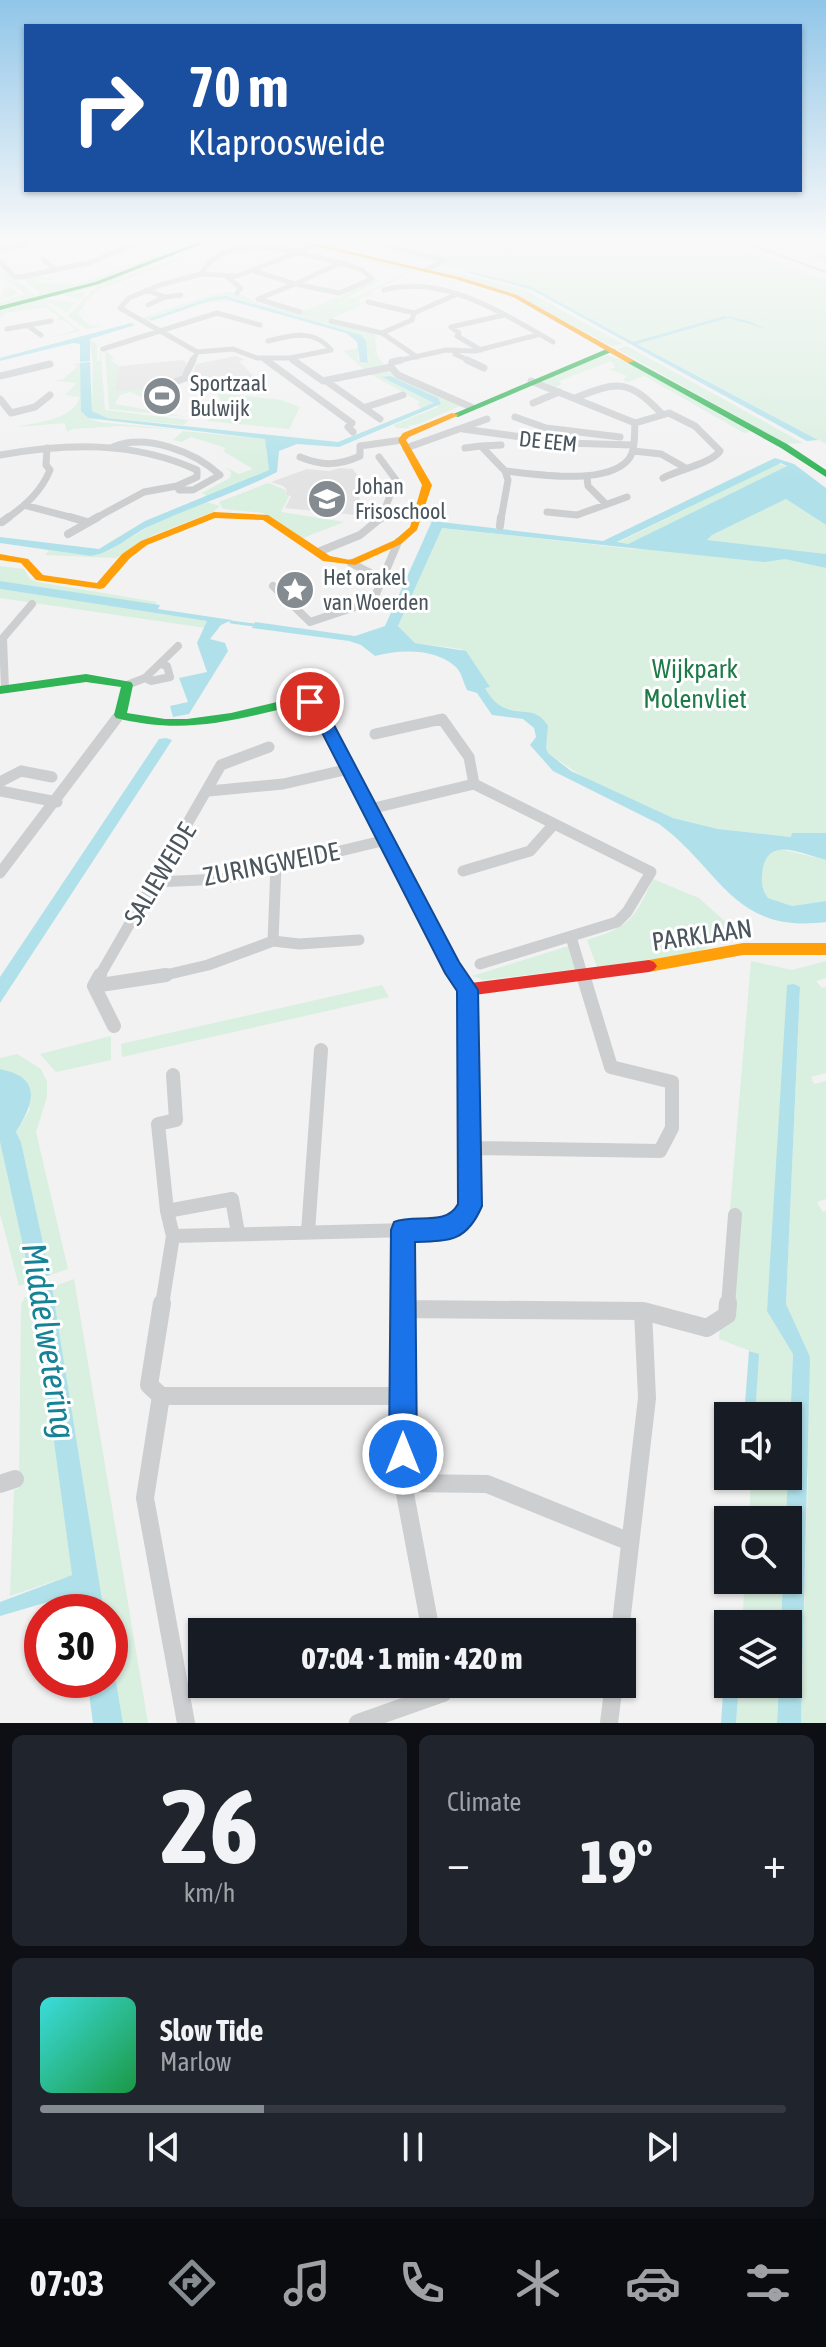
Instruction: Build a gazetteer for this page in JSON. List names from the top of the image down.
{
  "streets": {
    "street": [
      "DE EEM",
      "ZURINGWEIDE",
      "SALIEWEIDE",
      "PARKLAAN"
    ]
  },
  "crossings": [
    ["ZURINGWEIDE", "SALIEWEIDE"]
  ],
  "water": ["Middelwetering"],
  "parks": ["Wijkpark Molenvliet"],
  "places": {
    "sports": ["Sportzaal Bulwijk"],
    "school or university": ["Johan Frisoschool"],
    "place": ["Het orakel van Woerden"]
  },
  "page": {
    "turn": ["70 m", "Klaproosweide"],
    "limit": "30",
    "trip": "07:04 · 1 min · 420 m",
    "tile": [
      ["26", "km/h"],
      "Climate"
    ],
    "heat": ["−", "19°", "+"],
    "song": ["Slow Tide", "Marlow"],
    "tabs": "07:03"
  }
}
